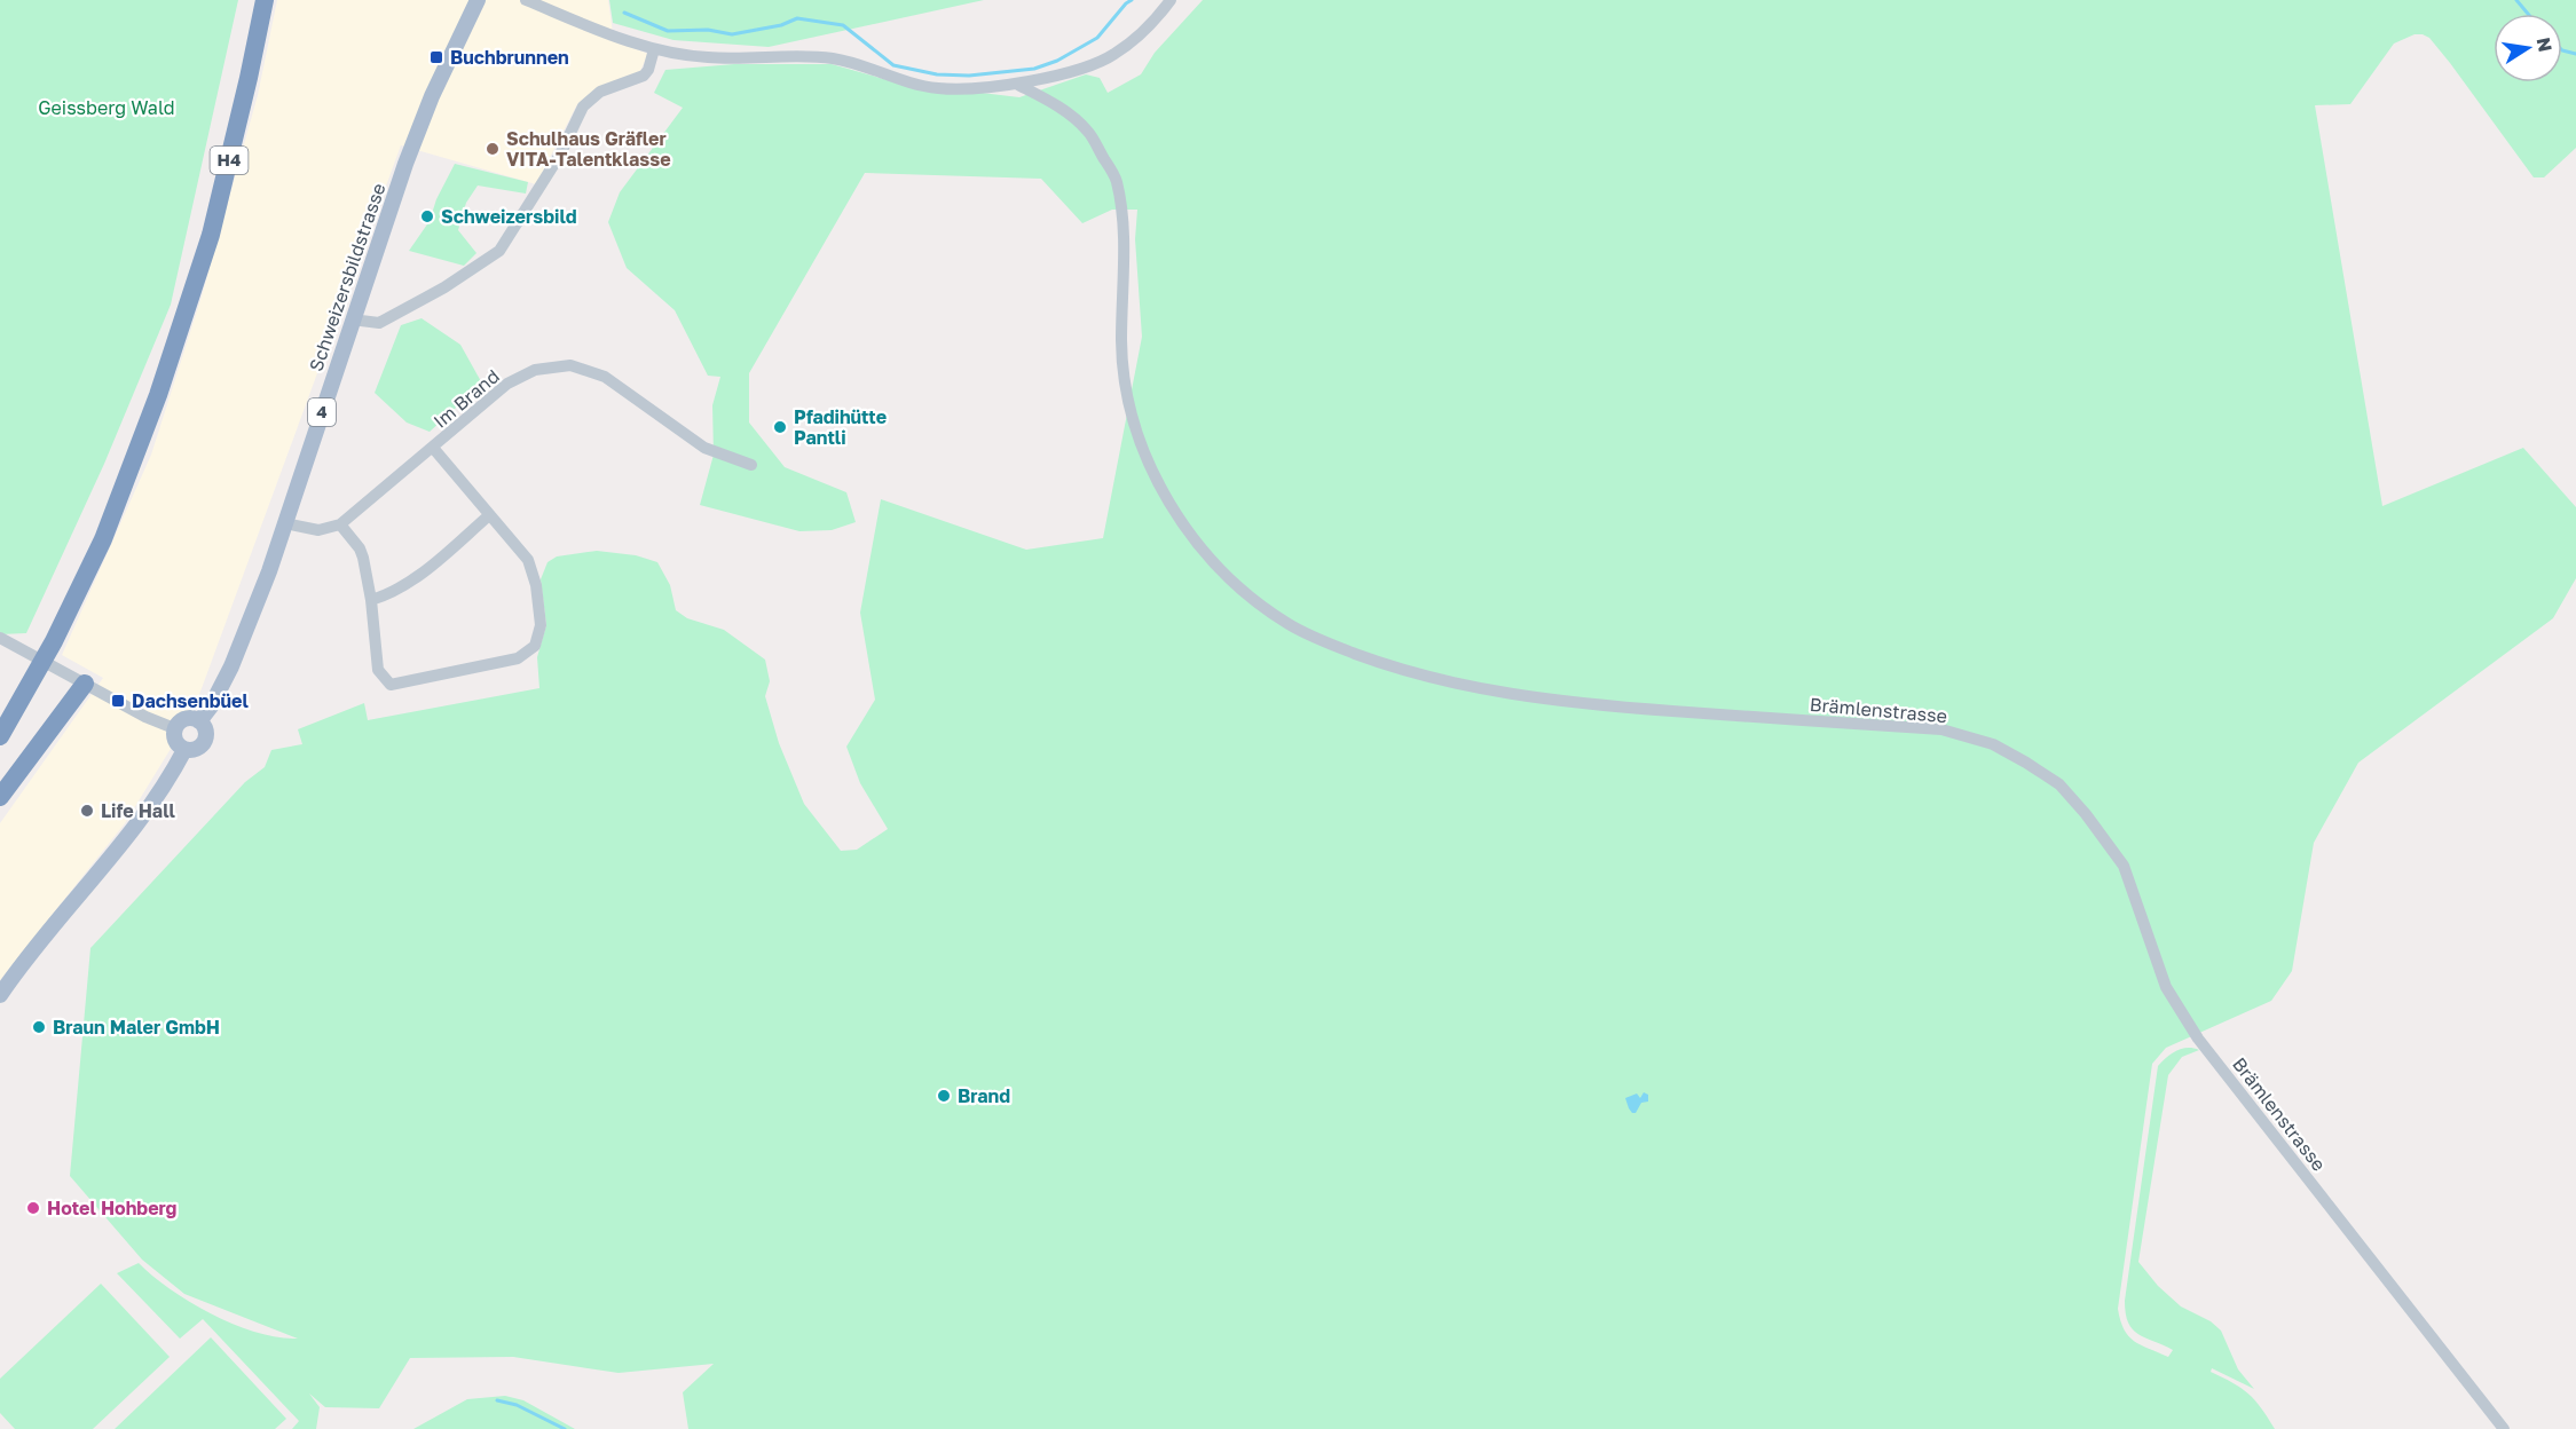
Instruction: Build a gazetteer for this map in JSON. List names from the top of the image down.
{
  "streets": {
    "highway": ["H4"],
    "main road": ["Schweizersbildstrasse", "4"],
    "street": ["Im Brand", "Brämlenstrasse"]
  },
  "crossings": [
    ["Schweizersbildstrasse", "4"]
  ],
  "parks": ["Geissberg Wald"],
  "places": {
    "transit": ["Buchbrunnen", "Dachsenbüel"],
    "other": [
      "Schulhaus Gräfler VITA-Talentklasse",
      "Schweizersbild",
      "Pfadihütte Pantli",
      "Life Hall",
      "Braun Maler GmbH",
      "Brand",
      "Hotel Hohberg"
    ]
  },
  "north": "right"
}
